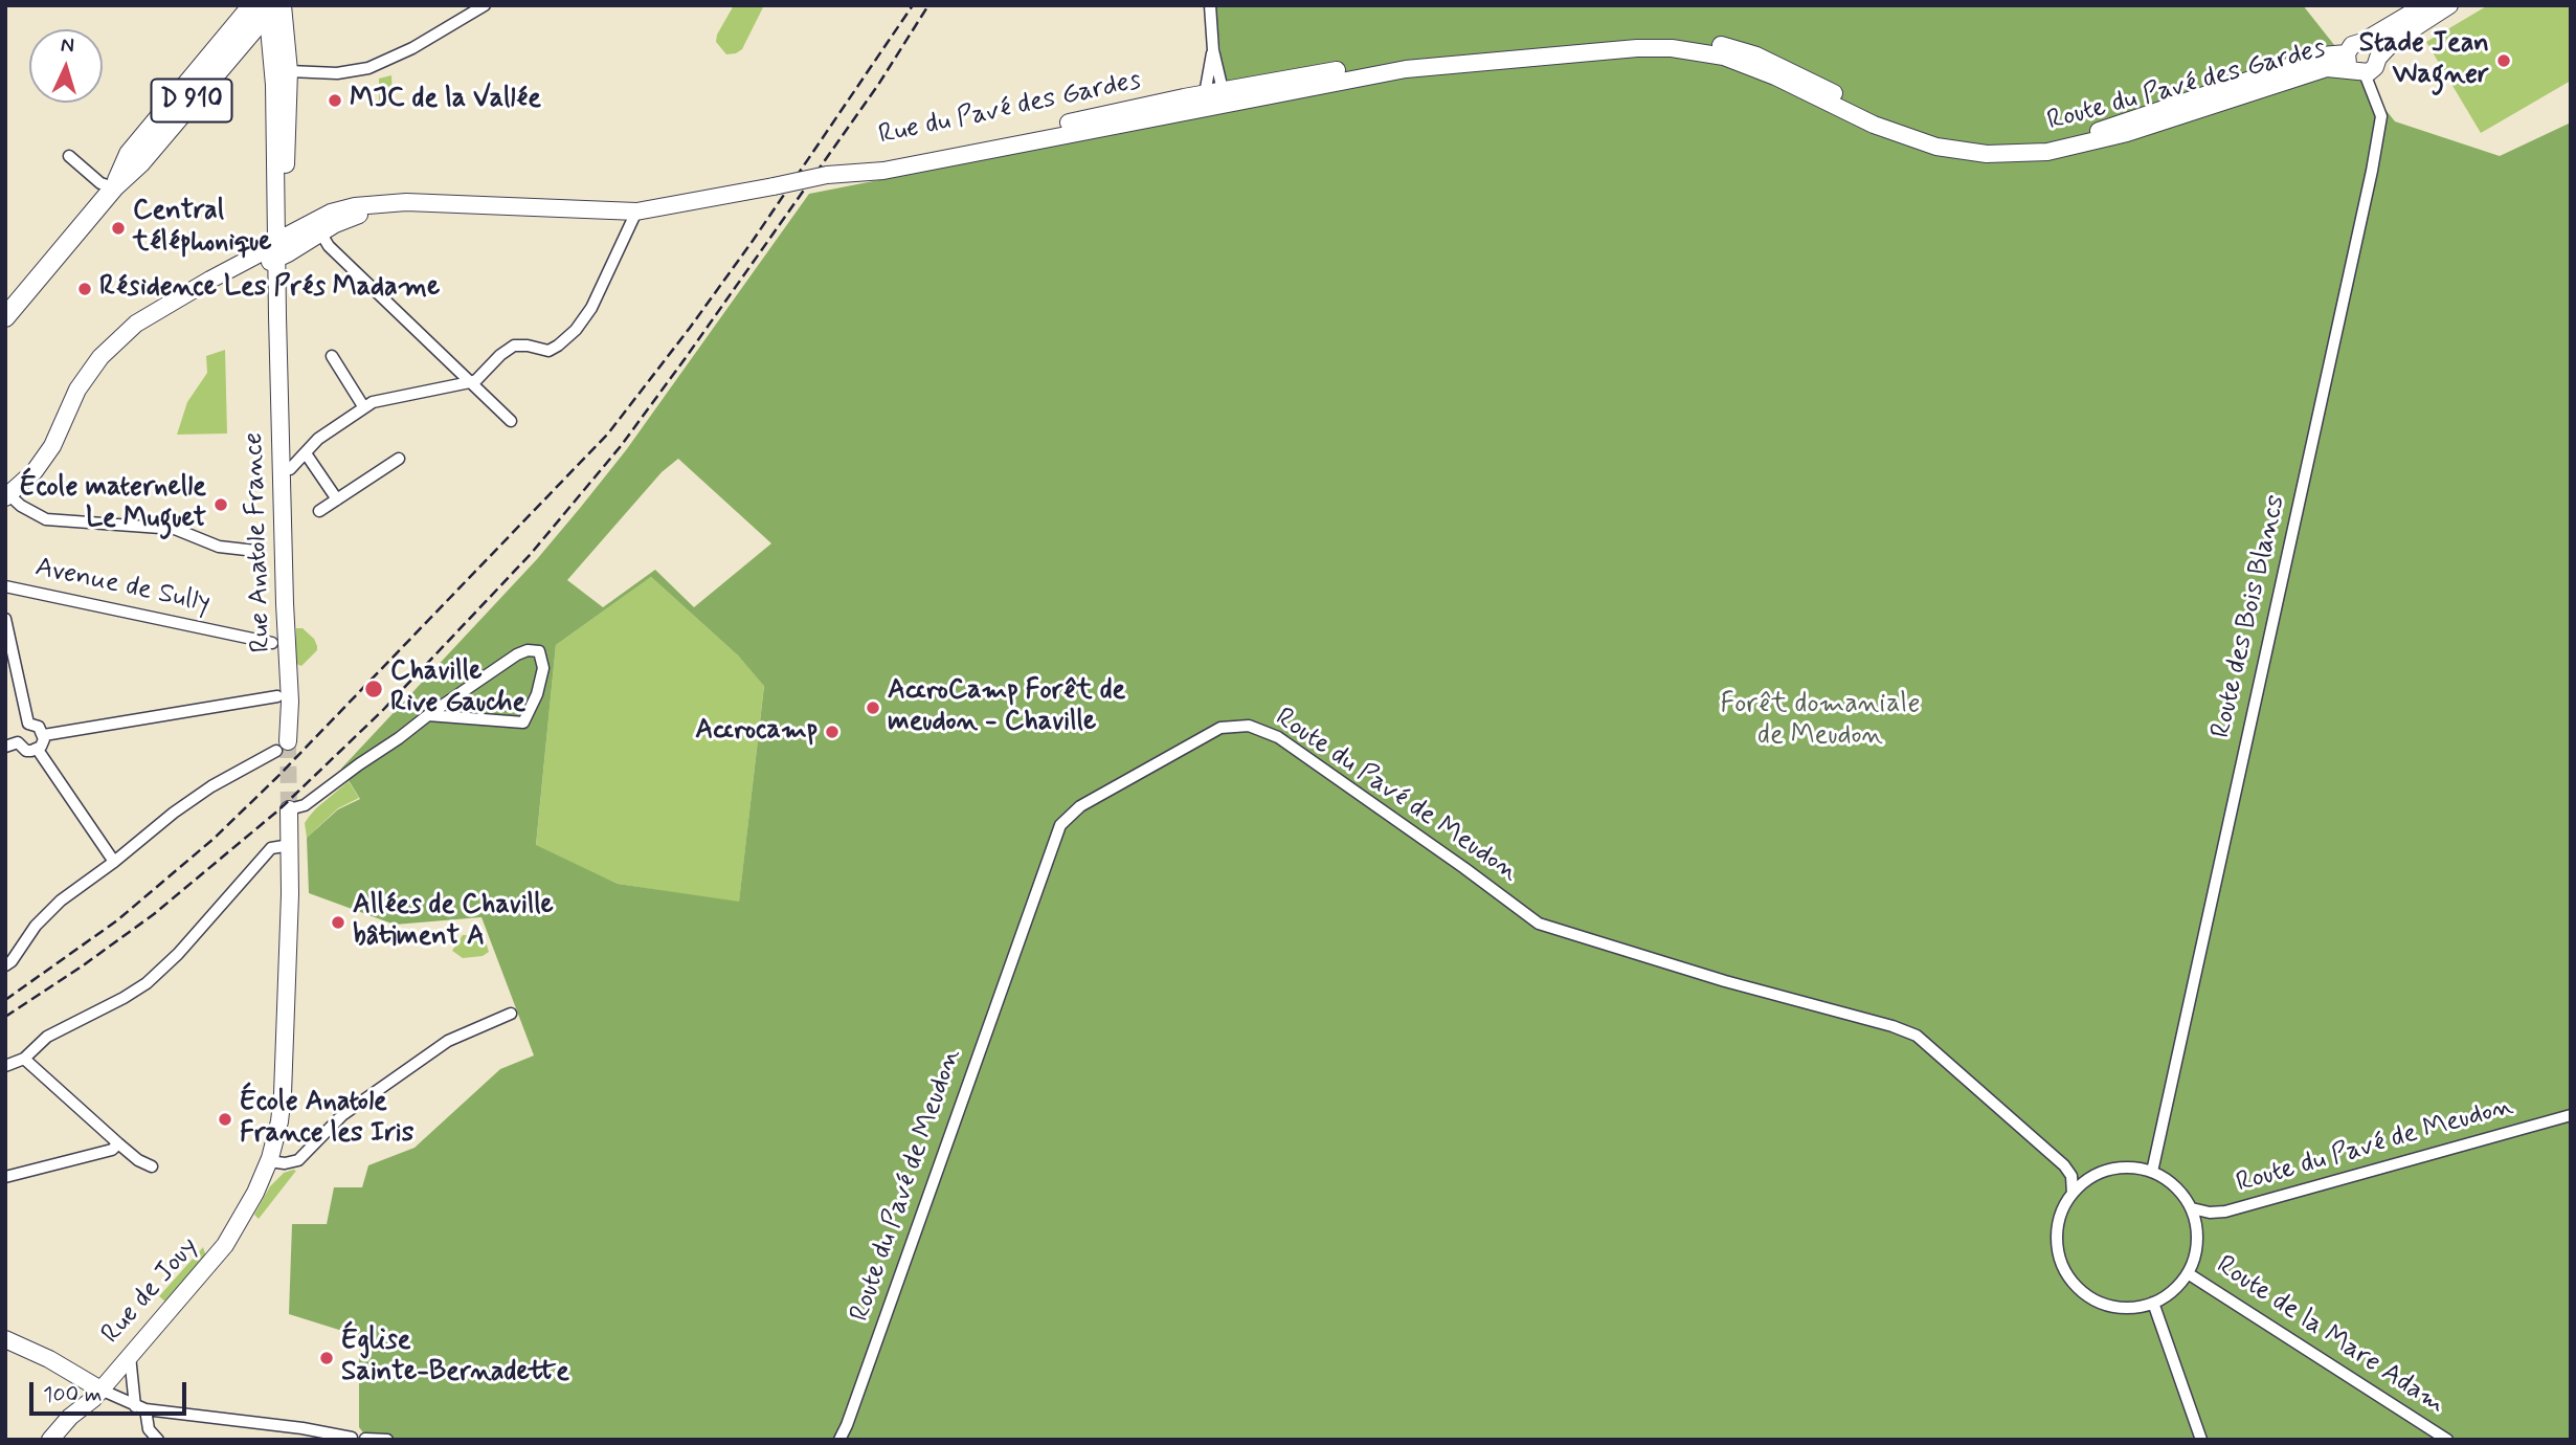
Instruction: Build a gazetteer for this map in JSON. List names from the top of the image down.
{
  "streets": {
    "main road": [
      "Route du Pavé des Gardes",
      "D 910",
      "Rue du Pavé des Gardes",
      "Rue Anatole France",
      "Rue de Jouy"
    ],
    "street": [
      "Avenue de Sully",
      "Route des Bois Blancs",
      "Route du Pavé de Meudon",
      "Route de la Mare Adam"
    ]
  },
  "crossings": [
    ["Route du Pavé des Gardes", "Rue du Pavé des Gardes"],
    ["Route du Pavé des Gardes", "Route des Bois Blancs"],
    ["D 910", "Rue Anatole France"],
    ["Rue du Pavé des Gardes", "Rue Anatole France"],
    ["Route des Bois Blancs", "Route du Pavé de Meudon"],
    ["Route des Bois Blancs", "Route de la Mare Adam"],
    ["Route du Pavé de Meudon", "Route de la Mare Adam"]
  ],
  "parks": ["Forêt domaniale de Meudon"],
  "places": [
    "Stade Jean Wagner",
    "MJC de la Vallée",
    "Central téléphonique",
    "Résidence Les Prés Madame",
    "École maternelle Le Muguet",
    "Chaville Rive Gauche",
    "AccroCamp Forêt de meudon - Chaville",
    "Accrocamp",
    "Allées de Chaville bâtiment A",
    "École Anatole France les Iris",
    "Église Sainte-Bernadette"
  ],
  "scale_bar": "100 m",
  "north": "top"
}
